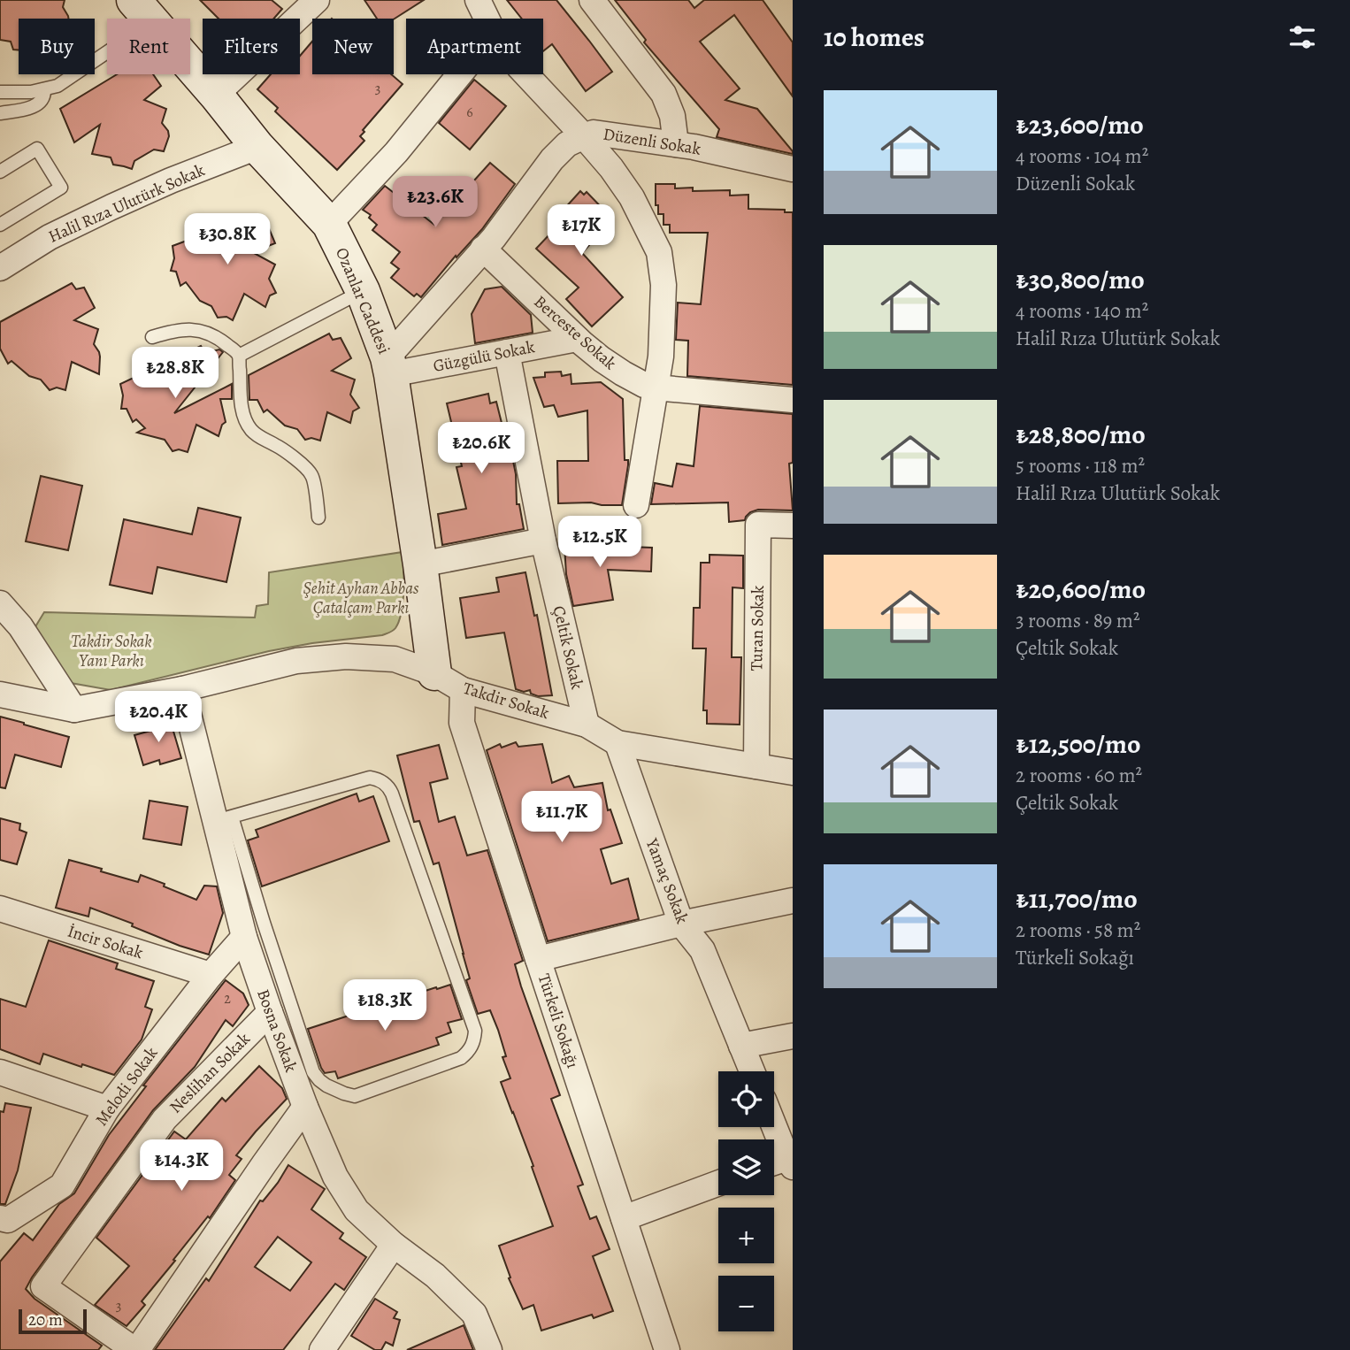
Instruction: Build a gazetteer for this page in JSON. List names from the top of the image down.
{
  "streets": {
    "street": [
      "Düzenli Sokak",
      "Halil Rıza Ulutürk Sokak",
      "Ozanlar Caddesi",
      "Berceste Sokak",
      "Güzgülü Sokak",
      "Turan Sokak",
      "Çeltik Sokak",
      "Takdir Sokak",
      "Yamaç Sokak",
      "İncir Sokak",
      "Türkeli Sokağı",
      "Bosna Sokak",
      "Neslihan Sokak",
      "Melodi Sokak"
    ]
  },
  "crossings": [
    ["Düzenli Sokak", "Ozanlar Caddesi"],
    ["Düzenli Sokak", "Berceste Sokak"],
    ["Düzenli Sokak", "Güzgülü Sokak"],
    ["Halil Rıza Ulutürk Sokak", "Ozanlar Caddesi"],
    ["Ozanlar Caddesi", "Güzgülü Sokak"],
    ["Ozanlar Caddesi", "Takdir Sokak"],
    ["Ozanlar Caddesi", "Türkeli Sokağı"],
    ["Berceste Sokak", "Güzgülü Sokak"],
    ["Güzgülü Sokak", "Çeltik Sokak"],
    ["Turan Sokak", "Takdir Sokak"],
    ["Çeltik Sokak", "Takdir Sokak"],
    ["Takdir Sokak", "Yamaç Sokak"],
    ["Takdir Sokak", "Türkeli Sokağı"],
    ["Takdir Sokak", "Bosna Sokak"],
    ["İncir Sokak", "Melodi Sokak"],
    ["Bosna Sokak", "Neslihan Sokak"],
    ["Bosna Sokak", "Melodi Sokak"]
  ],
  "parks": ["Şehit Ayhan Abbas Çatalçam Parkı", "Takdir Sokak Yanı Parkı"],
  "house_numbers": [
    "3",
    "6",
    "2",
    "3"
  ],
  "scale_bar": "20 m",
  "page": {
    "heading": "10 homes",
    "chip": [
      "Buy",
      "Rent",
      "Filters",
      "New",
      "Apartment"
    ],
    "list": [
      {
        "name": "₺23,600/mo",
        "note": "4 rooms · 104 m² · Düzenli Sokak"
      },
      {
        "name": "₺30,800/mo",
        "note": "4 rooms · 140 m² · Halil Rıza Ulutürk Sokak"
      },
      {
        "name": "₺28,800/mo",
        "note": "5 rooms · 118 m² · Halil Rıza Ulutürk Sokak"
      },
      {
        "name": "₺20,600/mo",
        "note": "3 rooms · 89 m² · Çeltik Sokak"
      },
      {
        "name": "₺12,500/mo",
        "note": "2 rooms · 60 m² · Çeltik Sokak"
      },
      {
        "name": "₺11,700/mo",
        "note": "2 rooms · 58 m² · Türkeli Sokağı"
      }
    ],
    "price": [
      "₺23.6K",
      "₺17K",
      "₺30.8K",
      "₺28.8K",
      "₺20.6K",
      "₺12.5K",
      "₺20.4K",
      "₺11.7K",
      "₺18.3K",
      "₺14.3K"
    ],
    "map_buttons": ["+", "−"],
    "scale": "20 m"
  }
}
